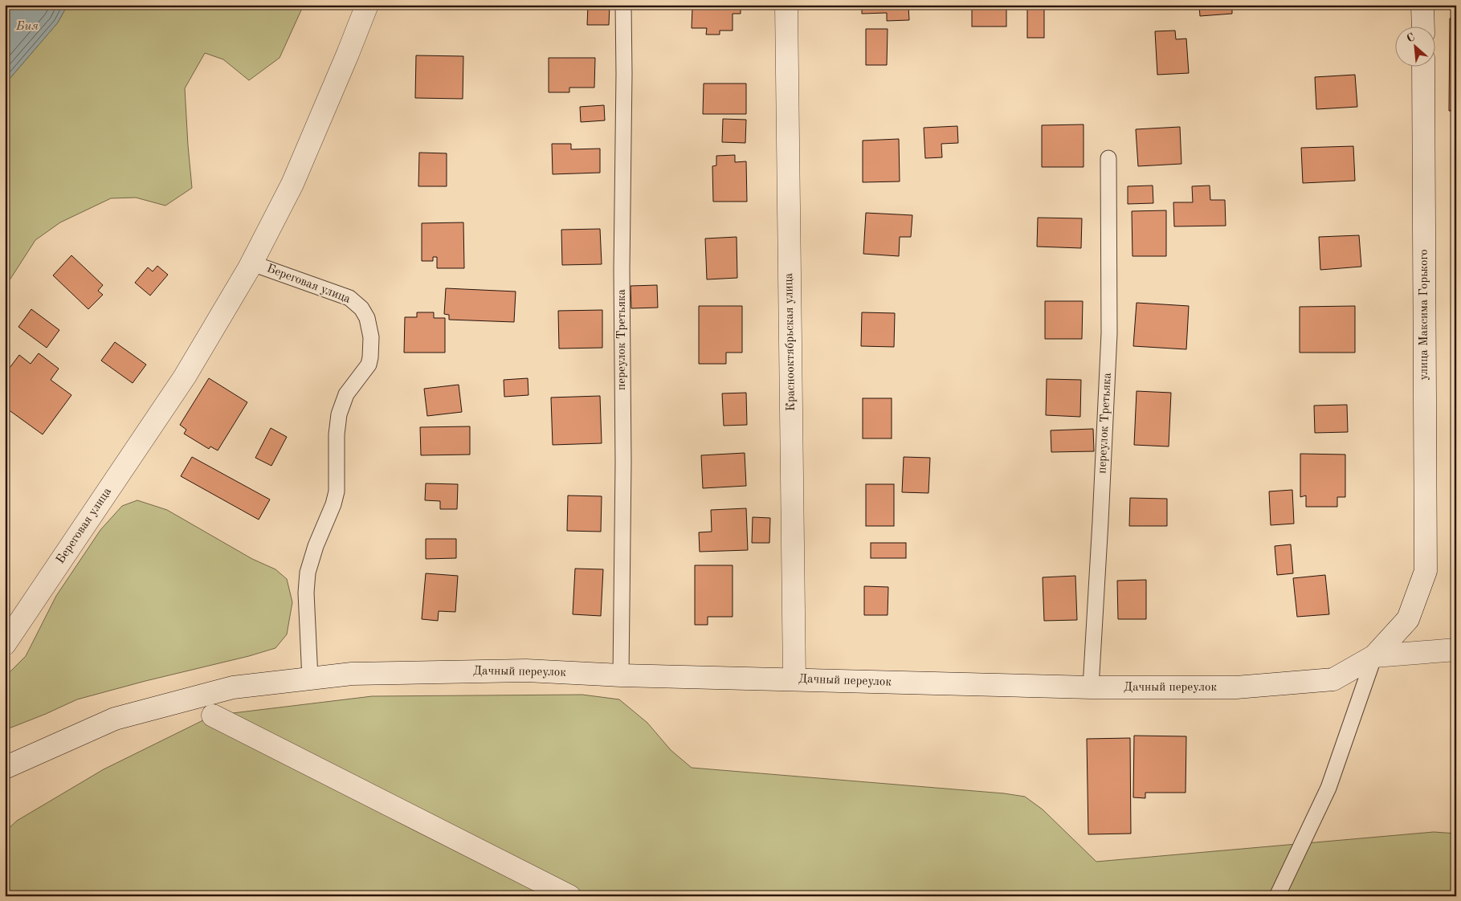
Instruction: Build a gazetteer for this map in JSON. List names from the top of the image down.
{
  "streets": {
    "main road": [
      "Береговая улица",
      "улица Максима Горького",
      "Краснооктябрьская улица",
      "Дачный переулок"
    ],
    "lane": ["переулок Третьяка"]
  },
  "crossings": [
    ["Береговая улица", "Дачный переулок"],
    ["улица Максима Горького", "Дачный переулок"],
    ["переулок Третьяка", "Дачный переулок"],
    ["Краснооктябрьская улица", "Дачный переулок"]
  ],
  "water": ["Бия"],
  "north": "top left"
}
